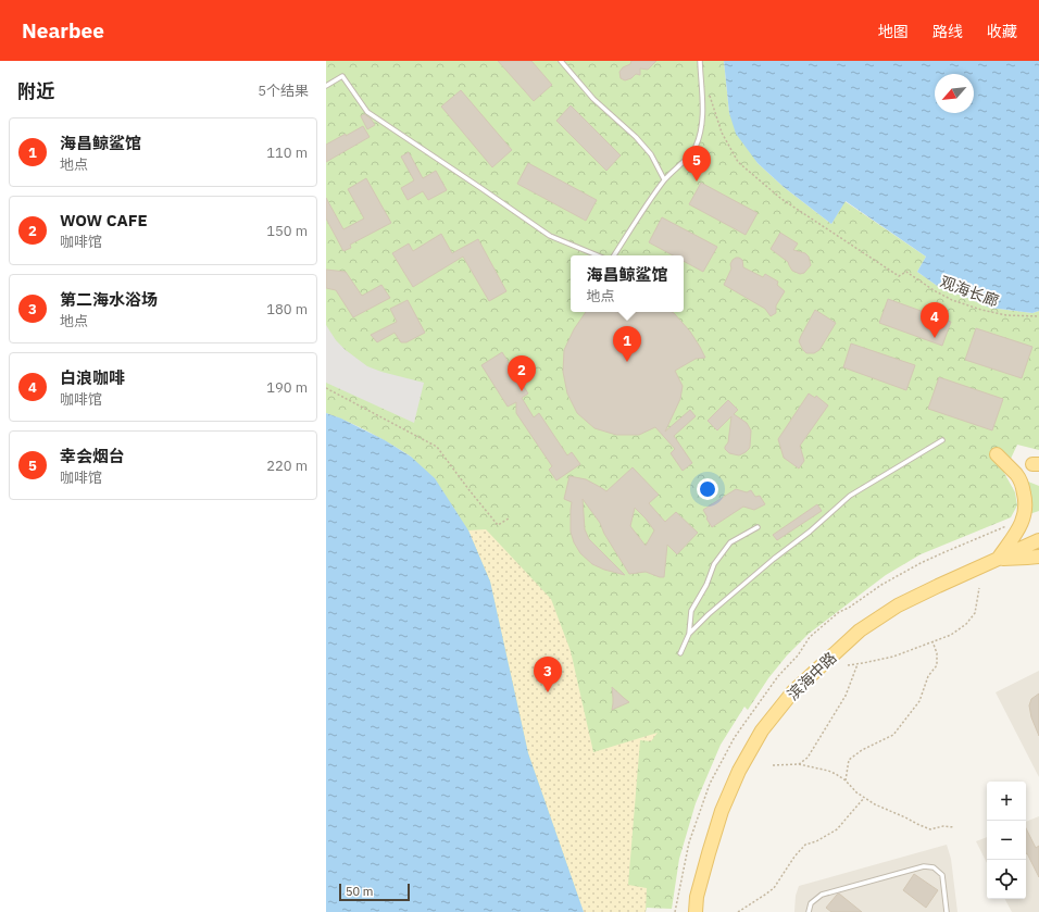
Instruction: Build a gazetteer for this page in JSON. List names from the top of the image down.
{
  "streets": {
    "main road": ["滨海中路"],
    "path": ["观海长廊"]
  },
  "scale_bar": "50 m",
  "north": "bottom left",
  "page": {
    "header": "Nearbee",
    "nav": ["地图", "路线", "收藏"],
    "heading": ["附近", "5个结果"],
    "list": [
      {
        "mark": "1",
        "name": "海昌鲸鲨馆",
        "note": "地点",
        "value": "110 m"
      },
      {
        "mark": "2",
        "name": "WOW CAFE",
        "note": "咖啡馆",
        "value": "150 m"
      },
      {
        "mark": "3",
        "name": "第二海水浴场",
        "note": "地点",
        "value": "180 m"
      },
      {
        "mark": "4",
        "name": "白浪咖啡",
        "note": "咖啡馆",
        "value": "190 m"
      },
      {
        "mark": "5",
        "name": "幸会烟台",
        "note": "咖啡馆",
        "value": "220 m"
      }
    ],
    "pins": [
      "5",
      "4",
      "1",
      "2",
      "3"
    ],
    "popup": ["海昌鲸鲨馆", "地点"],
    "map_buttons": ["+", "−"],
    "scale": "50 m"
  }
}
